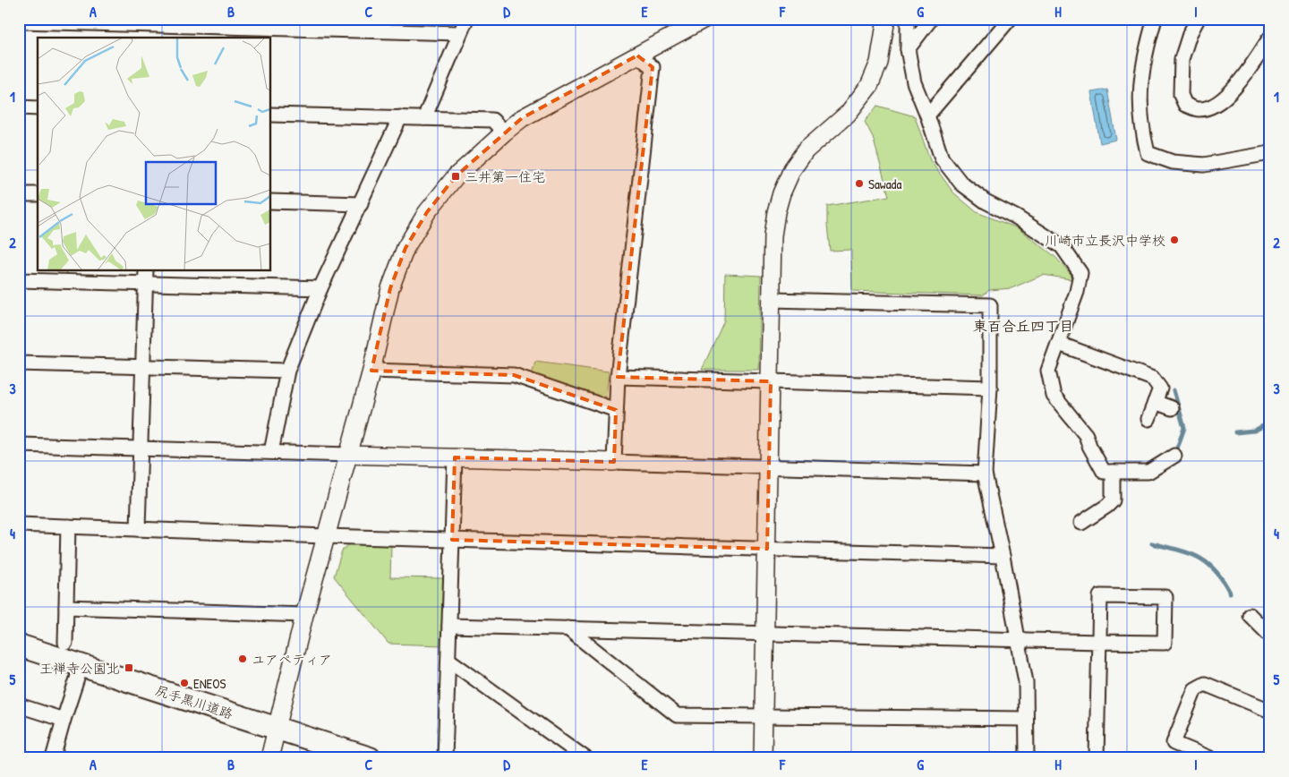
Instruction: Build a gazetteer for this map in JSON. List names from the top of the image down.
{
  "streets": {
    "main road": ["尻手黒川道路"]
  },
  "districts": ["東百合丘四丁目"],
  "places": {
    "transit": ["三井第一住宅", "王禅寺公園北"],
    "other": [
      "Sawada",
      "川崎市立長沢中学校",
      "ユアペティア",
      "ENEOS"
    ]
  },
  "grid": {
    "columns": [
      "A",
      "B",
      "C",
      "D",
      "E",
      "F",
      "G",
      "H",
      "I"
    ],
    "rows": [
      "1",
      "2",
      "3",
      "4",
      "5"
    ]
  }
}
